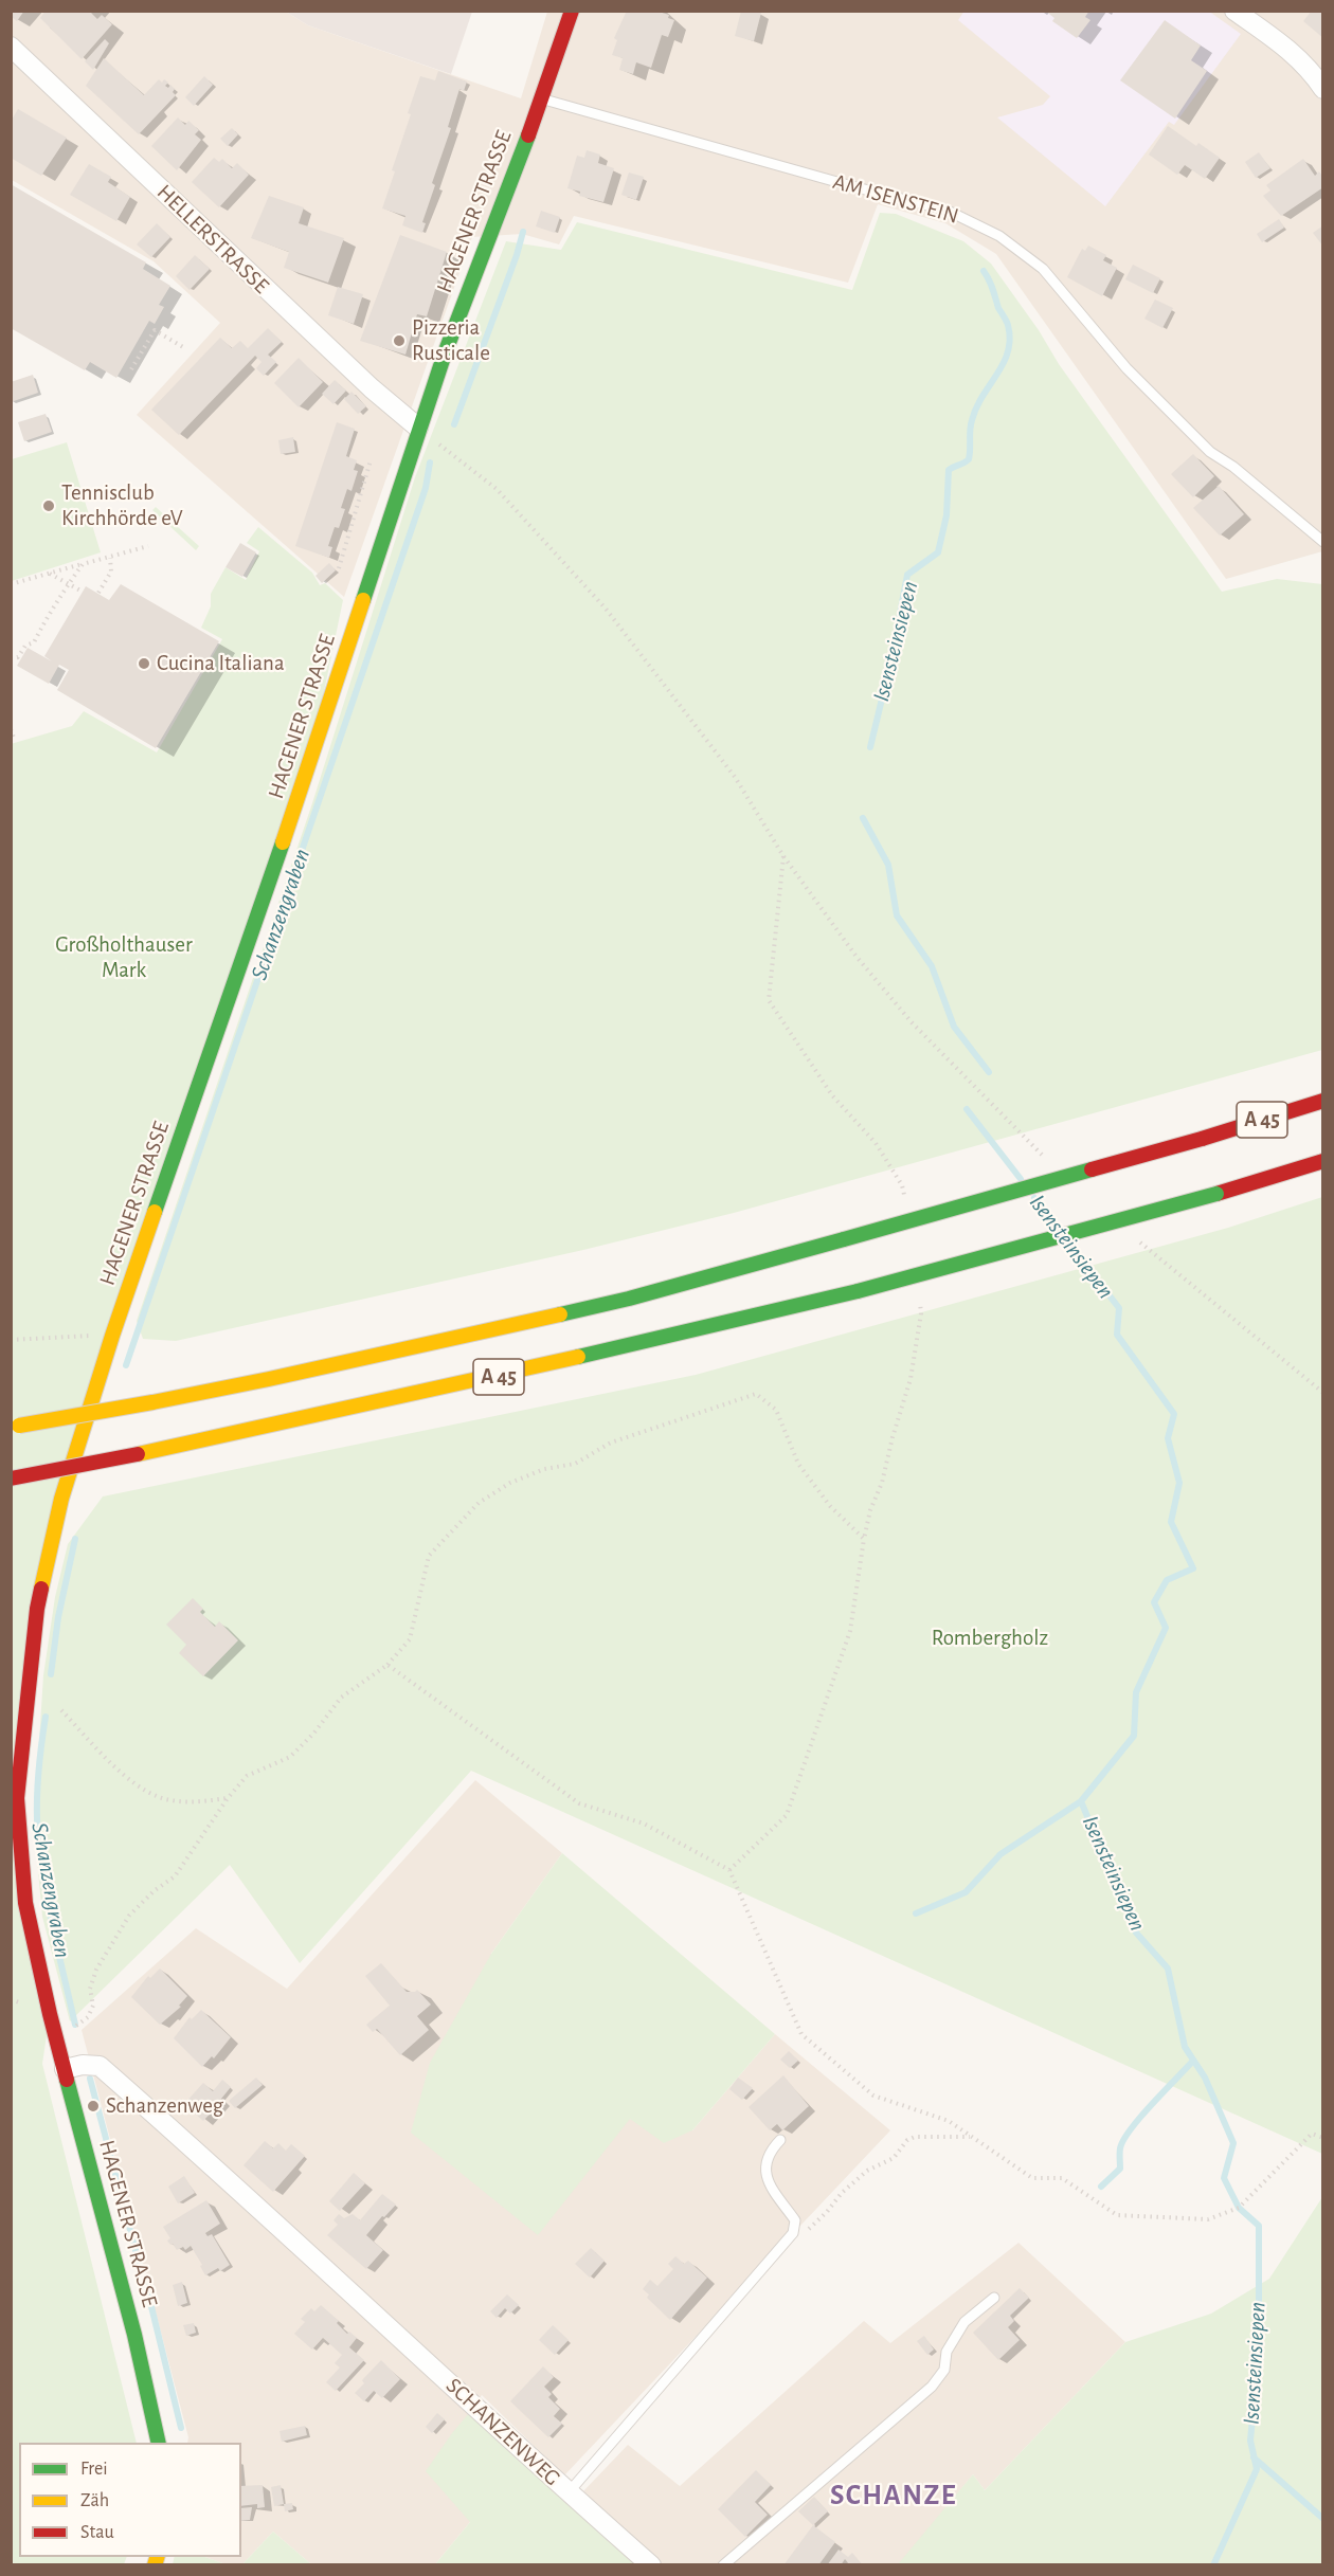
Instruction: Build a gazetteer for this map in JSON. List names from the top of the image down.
{
  "streets": {
    "main road": ["HAGENER STRASSE", "A 45"],
    "street": ["HELLERSTRASSE", "SCHANZENWEG"],
    "lane": ["AM ISENSTEIN"]
  },
  "crossings": [
    ["AM ISENSTEIN", "HAGENER STRASSE"],
    ["HAGENER STRASSE", "HELLERSTRASSE"],
    ["HAGENER STRASSE", "SCHANZENWEG"]
  ],
  "districts": ["SCHANZE"],
  "water": ["Isensteinsiepen", "Schanzengraben"],
  "parks": ["Großholthauser Mark", "Rombergholz"],
  "places": [
    "Pizzeria Rusticale",
    "Tennisclub Kirchhörde eV",
    "Cucina Italiana",
    "Schanzenweg"
  ],
  "legend": ["Frei", "Zäh", "Stau"]
}
